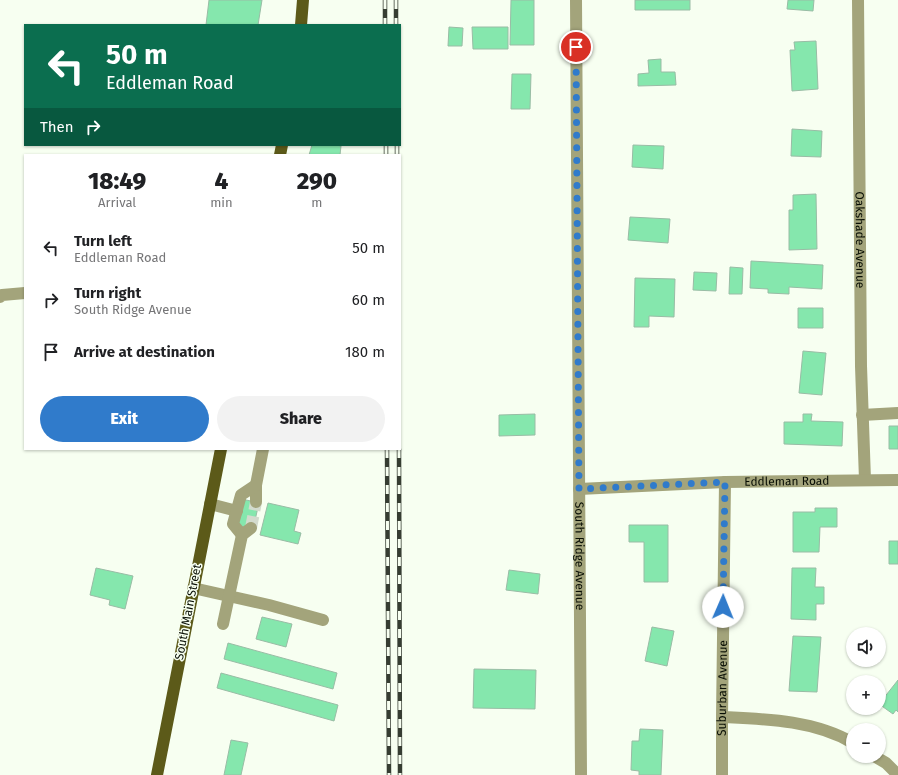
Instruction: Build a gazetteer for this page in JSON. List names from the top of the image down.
{
  "streets": {
    "main road": ["South Main Street"],
    "street": [
      "Oakshade Avenue",
      "Eddleman Road",
      "South Ridge Avenue",
      "Suburban Avenue"
    ]
  },
  "crossings": [
    ["Oakshade Avenue", "Eddleman Road"],
    ["Eddleman Road", "South Ridge Avenue"],
    ["Eddleman Road", "Suburban Avenue"]
  ],
  "page": {
    "turn": ["50 m", "Eddleman Road"],
    "then": "Then",
    "eta": [
      "18:49",
      "Arrival",
      "4",
      "min",
      "290",
      "m"
    ],
    "list": [
      {
        "name": "Turn left",
        "note": "Eddleman Road",
        "value": "50 m"
      },
      {
        "name": "Turn right",
        "note": "South Ridge Avenue",
        "value": "60 m"
      },
      {
        "name": "Arrive at destination",
        "value": "180 m"
      }
    ],
    "buttons": ["Exit", "Share"],
    "map_buttons": ["+", "−"]
  }
}
